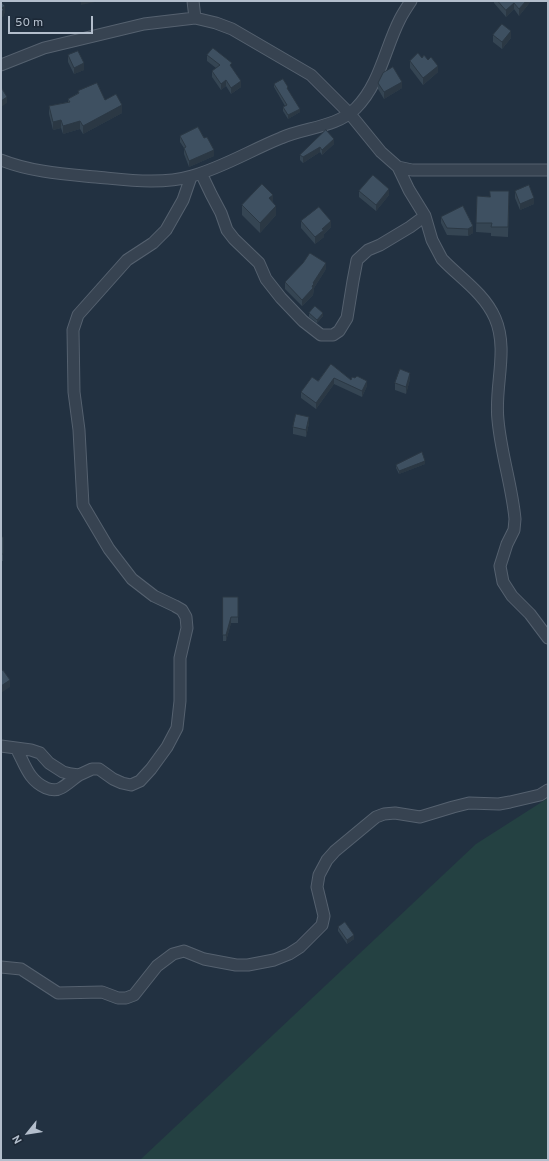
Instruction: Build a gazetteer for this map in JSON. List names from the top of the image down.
{
  "scale_bar": "50 m",
  "north": "bottom left"
}
